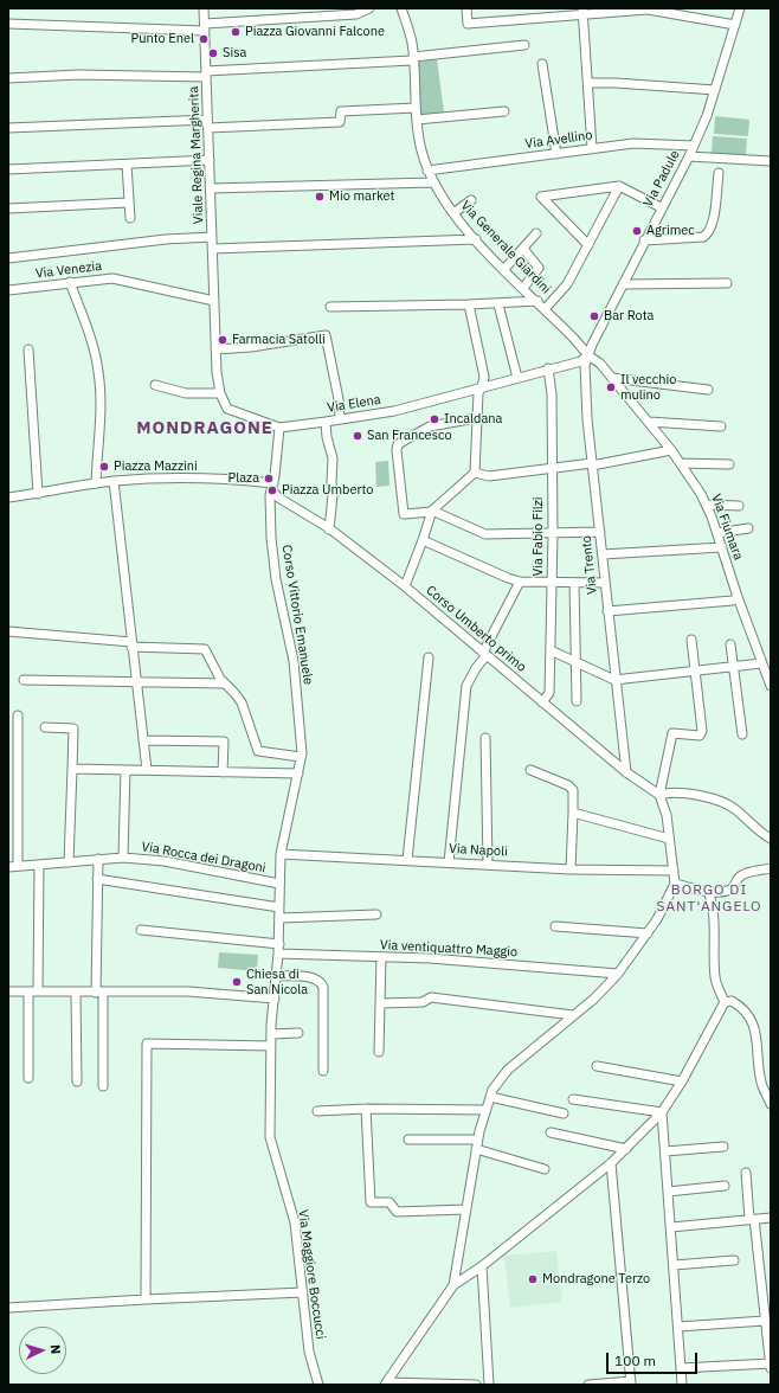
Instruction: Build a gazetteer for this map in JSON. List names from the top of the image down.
{
  "streets": {
    "street": [
      "Via Avellino",
      "Viale Regina Margherita",
      "Via Padule",
      "Via Generale Giardini",
      "Via Venezia",
      "Via Elena",
      "Via Fiumara",
      "Via Fabio Filzi",
      "Via Trento",
      "Corso Vittorio Emanuele",
      "Corso Umberto primo",
      "Via Napoli",
      "Via Rocca dei Dragoni",
      "Via ventiquattro Maggio",
      "Via Maggiore Boccucci"
    ]
  },
  "crossings": [
    ["Via Avellino", "Via Padule"],
    ["Via Avellino", "Via Generale Giardini"],
    ["Viale Regina Margherita", "Via Venezia"],
    ["Via Padule", "Via Generale Giardini"],
    ["Via Padule", "Via Elena"],
    ["Via Padule", "Via Fiumara"],
    ["Via Padule", "Via Trento"],
    ["Via Generale Giardini", "Via Elena"],
    ["Via Generale Giardini", "Via Fiumara"],
    ["Via Generale Giardini", "Via Trento"],
    ["Via Elena", "Via Fiumara"],
    ["Via Elena", "Via Fabio Filzi"],
    ["Via Elena", "Via Trento"],
    ["Via Elena", "Corso Vittorio Emanuele"],
    ["Via Fiumara", "Via Trento"],
    ["Via Fabio Filzi", "Corso Umberto primo"],
    ["Via Trento", "Corso Umberto primo"],
    ["Corso Vittorio Emanuele", "Corso Umberto primo"],
    ["Corso Vittorio Emanuele", "Via Napoli"],
    ["Corso Vittorio Emanuele", "Via Rocca dei Dragoni"],
    ["Corso Vittorio Emanuele", "Via Maggiore Boccucci"],
    ["Via ventiquattro Maggio", "Via Maggiore Boccucci"]
  ],
  "districts": ["MONDRAGONE", "BORGO DI SANT'ANGELO"],
  "places": [
    "Piazza Giovanni Falcone",
    "Punto Enel",
    "Sisa",
    "Mio market",
    "Agrimec",
    "Bar Rota",
    "Farmacia Satolli",
    "Il vecchio mulino",
    "Incaldana",
    "San Francesco",
    "Piazza Mazzini",
    "Plaza",
    "Piazza Umberto",
    "Chiesa di San Nicola",
    "Mondragone Terzo"
  ],
  "scale_bar": "100 m",
  "north": "right"
}
